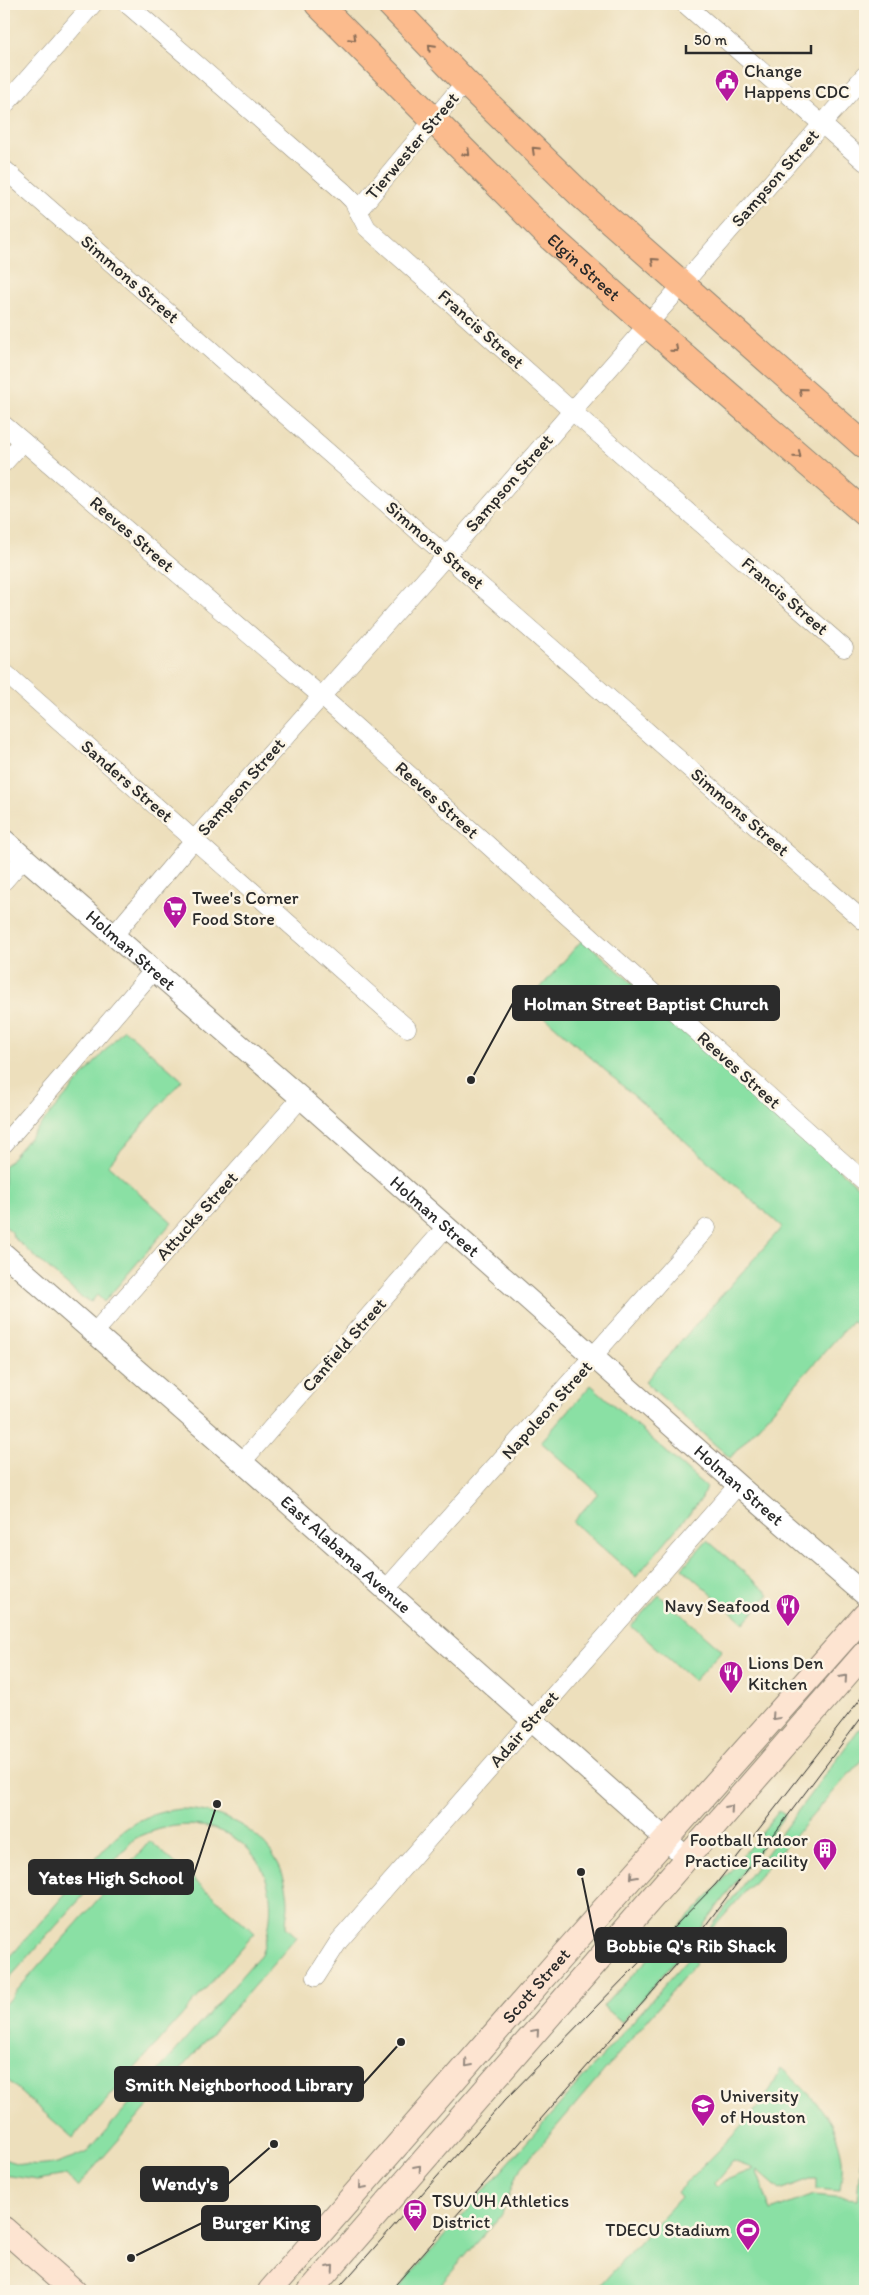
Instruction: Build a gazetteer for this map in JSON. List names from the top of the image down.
{
  "streets": {
    "main road": ["Elgin Street", "Scott Street"],
    "street": [
      "Tierwester Street",
      "Sampson Street",
      "Simmons Street",
      "Francis Street",
      "Reeves Street",
      "Sanders Street",
      "Holman Street",
      "Attucks Street",
      "Canfield Street",
      "Napoleon Street",
      "East Alabama Avenue",
      "Adair Street"
    ]
  },
  "crossings": [
    ["Tierwester Street", "Elgin Street"],
    ["Tierwester Street", "Francis Street"],
    ["Sampson Street", "Elgin Street"],
    ["Sampson Street", "Simmons Street"],
    ["Sampson Street", "Francis Street"],
    ["Sampson Street", "Reeves Street"],
    ["Sampson Street", "Sanders Street"],
    ["Sampson Street", "Holman Street"],
    ["Holman Street", "Attucks Street"],
    ["Holman Street", "Canfield Street"],
    ["Holman Street", "Napoleon Street"],
    ["Holman Street", "Adair Street"],
    ["Attucks Street", "East Alabama Avenue"],
    ["Canfield Street", "East Alabama Avenue"],
    ["Napoleon Street", "East Alabama Avenue"],
    ["East Alabama Avenue", "Adair Street"],
    ["East Alabama Avenue", "Scott Street"]
  ],
  "places": {
    "public building": ["Change Happens CDC"],
    "supermarket": ["Twee's Corner Food Store"],
    "other": [
      "Holman Street Baptist Church",
      "Yates High School",
      "Bobbie Q's Rib Shack",
      "Smith Neighborhood Library",
      "Wendy's",
      "Burger King"
    ],
    "restaurant": ["Navy Seafood", "Lions Den Kitchen"],
    "building": ["Football Indoor Practice Facility"],
    "school or university": ["University of Houston"],
    "station": ["TSU/UH Athletics District"],
    "sports": ["TDECU Stadium"]
  },
  "scale_bar": "50 m"
}
